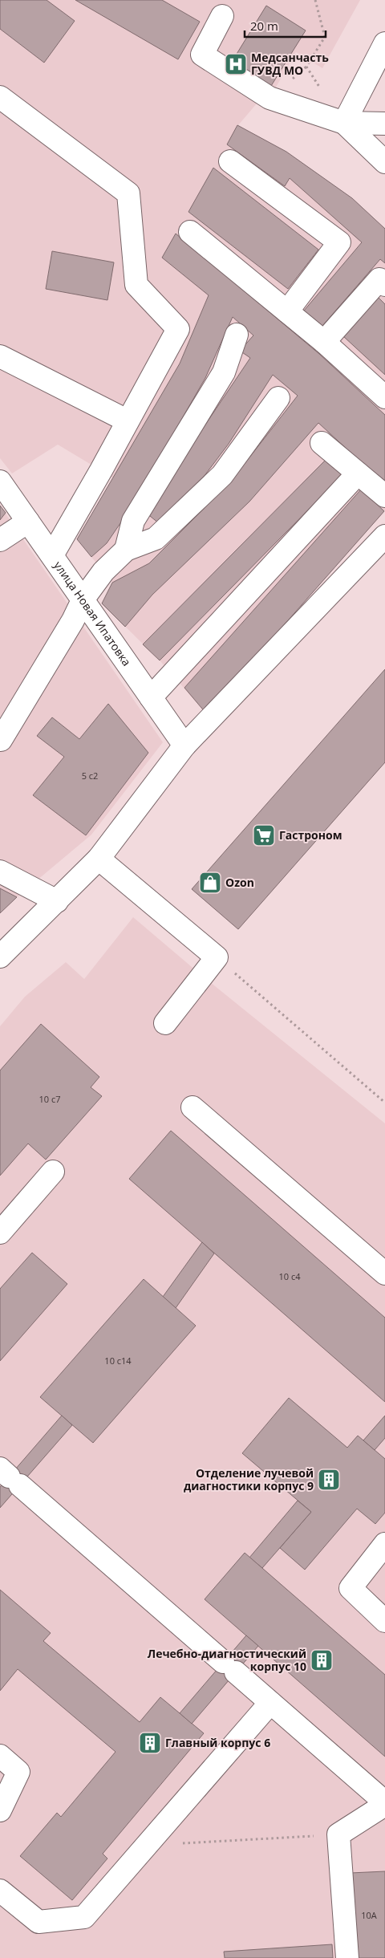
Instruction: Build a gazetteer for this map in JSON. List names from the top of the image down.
{
  "streets": {
    "street": ["улица Новая Ипатовка"]
  },
  "places": {
    "hospital": ["Медсанчасть ГУВД МО"],
    "supermarket": ["Гастроном"],
    "shop": ["Ozon"],
    "building": ["Отделение лучевой диагностики корпус 9", "Лечебно-диагностический корпус 10", "Главный корпус 6"]
  },
  "house_numbers": [
    "5 с2",
    "10 с7",
    "10 с4",
    "10 с14",
    "10А"
  ],
  "scale_bar": "20 m"
}
